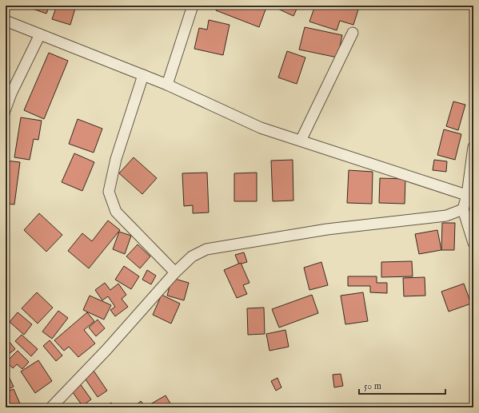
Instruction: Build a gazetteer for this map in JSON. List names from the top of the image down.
{
  "scale_bar": "50 m"
}
